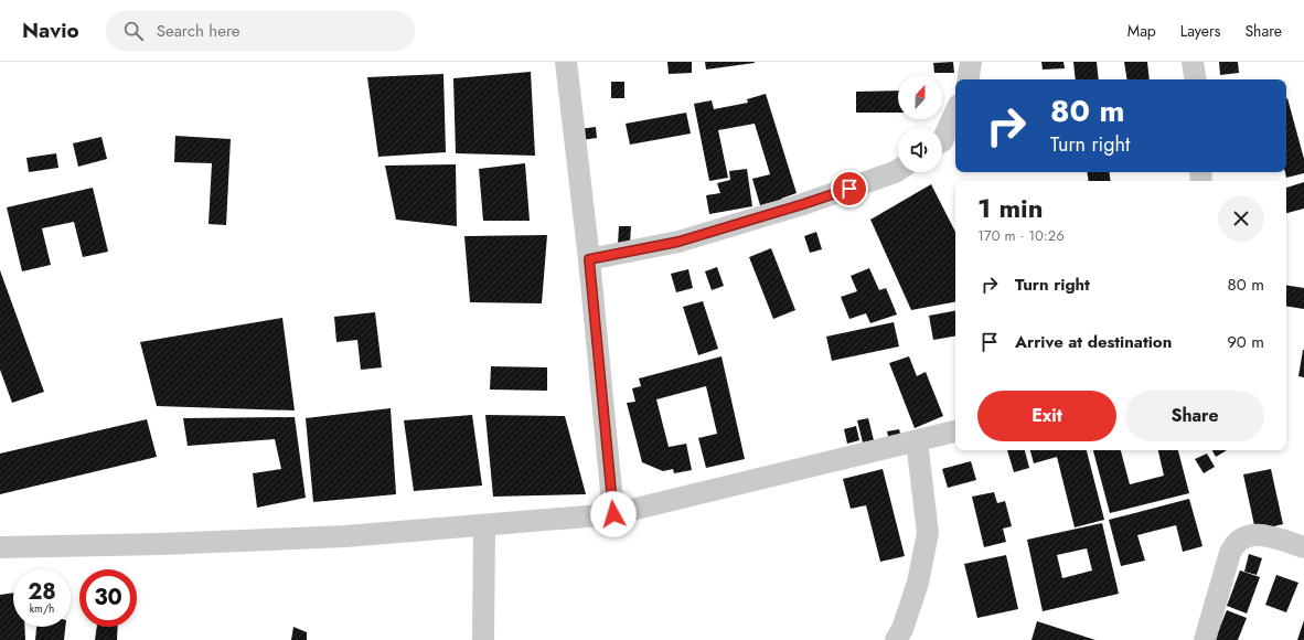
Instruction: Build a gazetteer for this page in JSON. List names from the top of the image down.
{
  "north": "top",
  "page": {
    "header": "Navio",
    "search": "Search here",
    "nav": ["Map", "Layers", "Share"],
    "turn": ["80 m", "Turn right"],
    "heading": ["1 min", "170 m · 10:26"],
    "list": [
      {
        "name": "Turn right",
        "value": "80 m"
      },
      {
        "name": "Arrive at destination",
        "value": "90 m"
      }
    ],
    "buttons": ["Exit", "Share"],
    "speed": "28 km/h",
    "limit": "30"
  }
}
